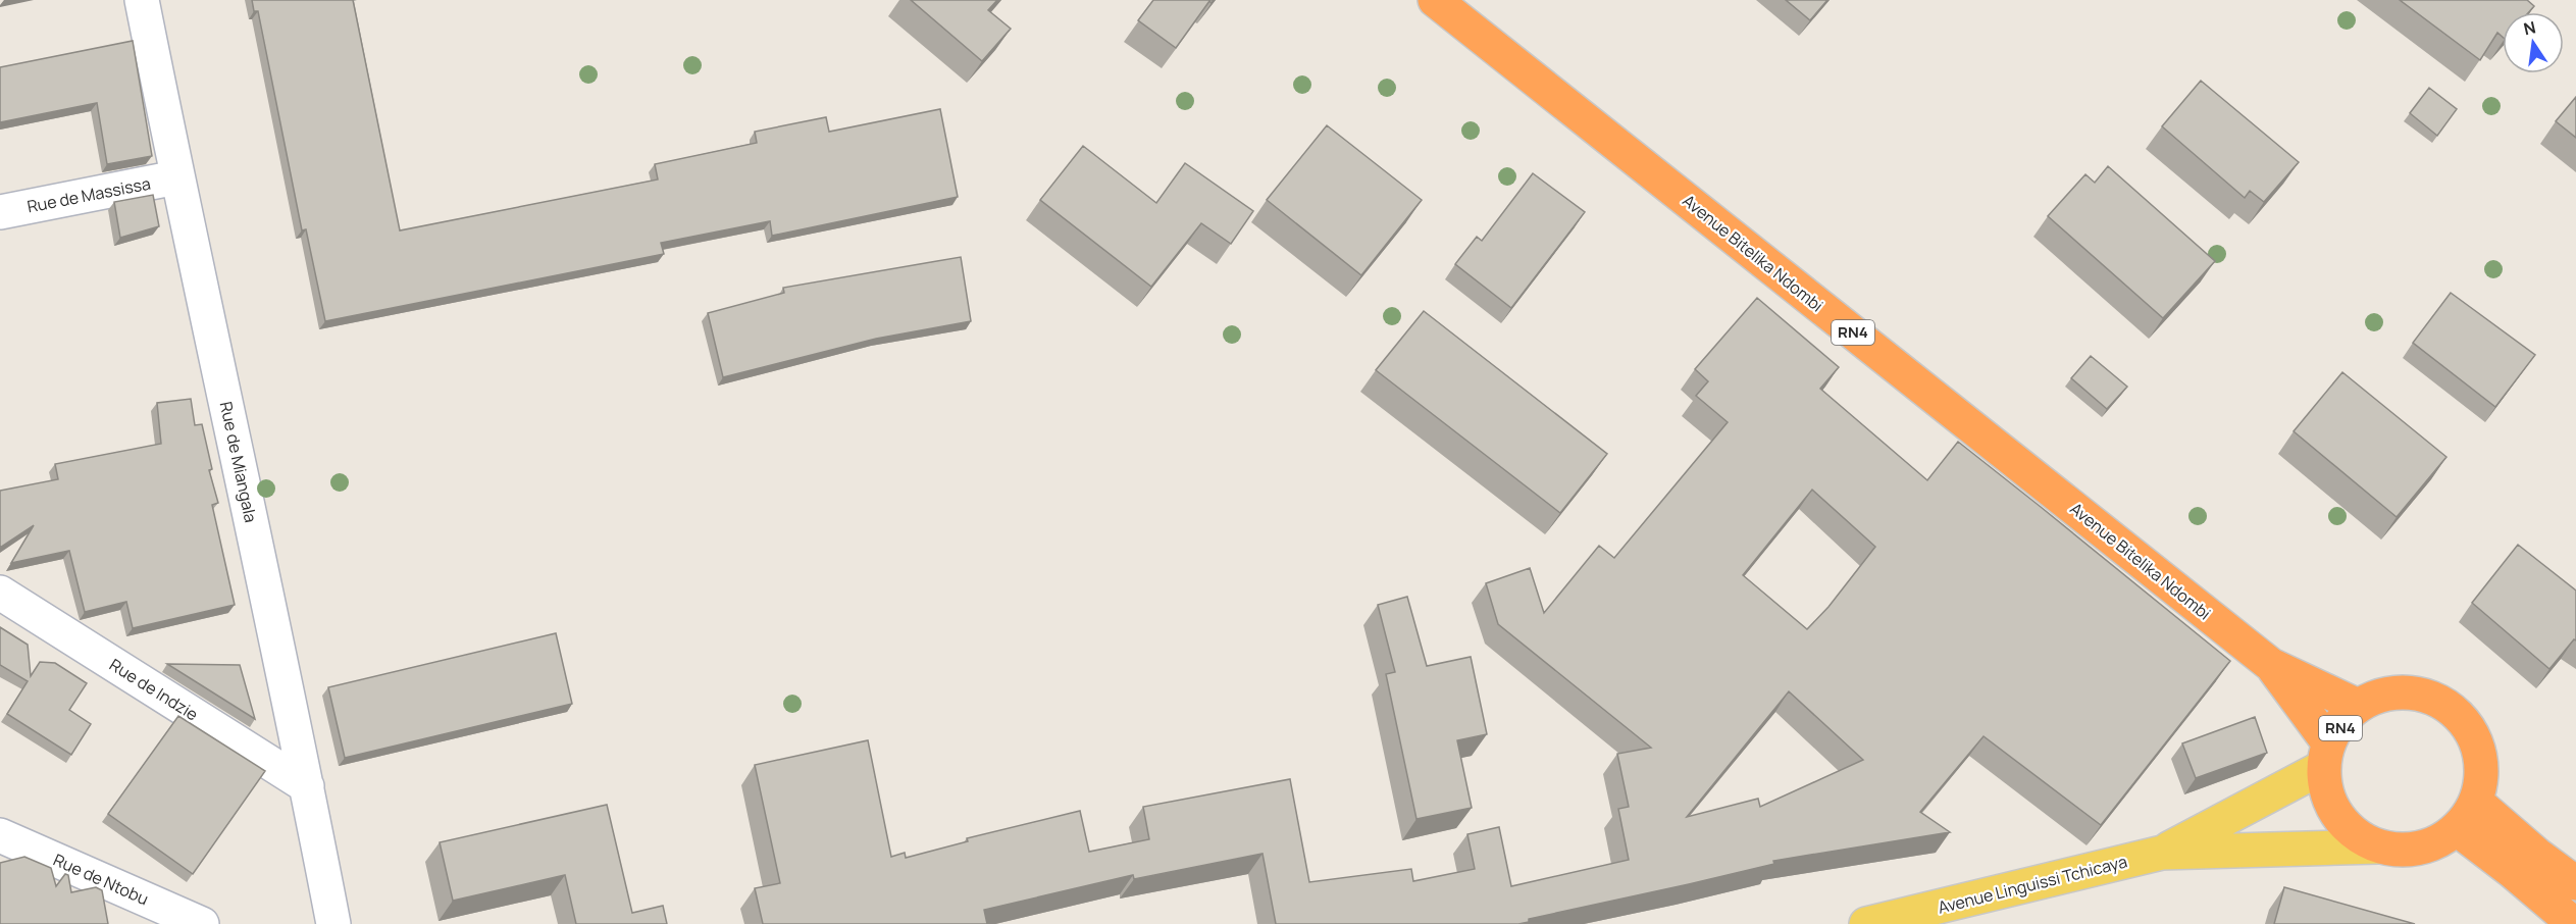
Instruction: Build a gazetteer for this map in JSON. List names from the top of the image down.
{
  "streets": {
    "highway": ["Avenue Bitelika Ndombi", "RN4"],
    "main road": ["Avenue Linguissi Tchicaya"],
    "street": [
      "Rue de Massissa",
      "Rue de Miangala",
      "Rue de Indzie",
      "Rue de Ntobu"
    ]
  },
  "crossings": [
    ["Rue de Massissa", "Rue de Miangala"],
    ["Avenue Bitelika Ndombi", "RN4"],
    ["Rue de Miangala", "Rue de Indzie"]
  ],
  "north": "top"
}
